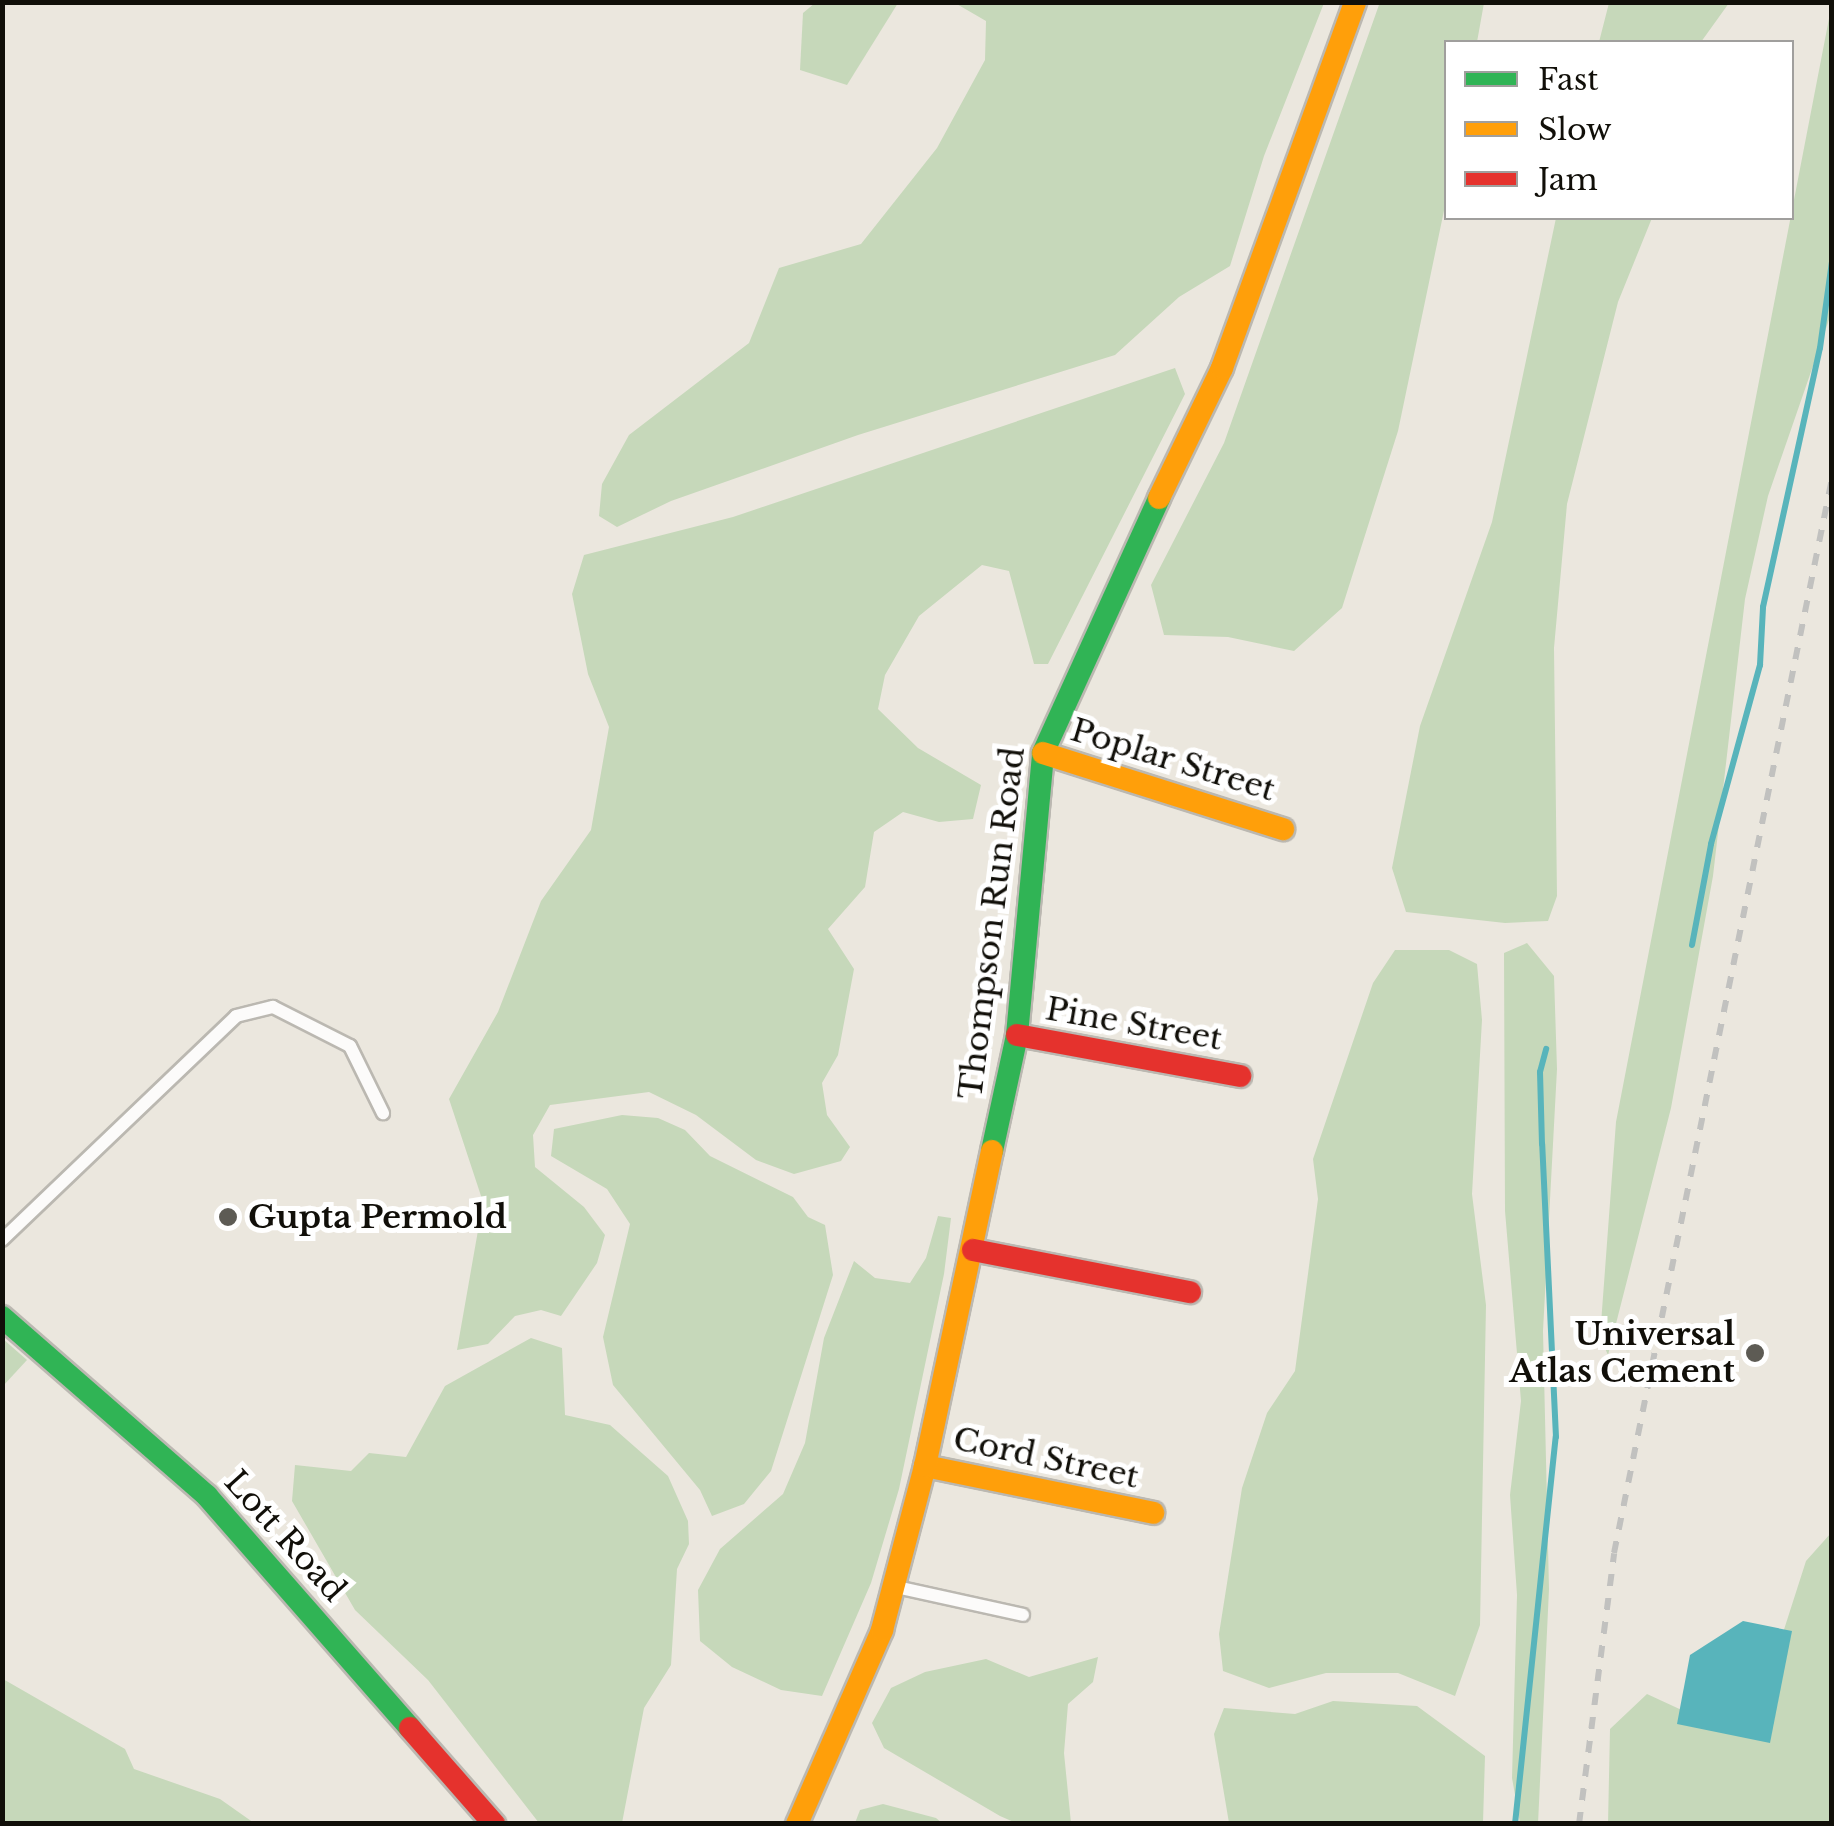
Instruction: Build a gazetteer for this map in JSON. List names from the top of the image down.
{
  "streets": {
    "street": [
      "Poplar Street",
      "Thompson Run Road",
      "Pine Street",
      "Cord Street",
      "Lott Road"
    ]
  },
  "crossings": [
    ["Poplar Street", "Thompson Run Road"],
    ["Thompson Run Road", "Pine Street"],
    ["Thompson Run Road", "Cord Street"]
  ],
  "places": ["Gupta Permold", "Universal Atlas Cement"],
  "legend": ["Fast", "Slow", "Jam"]
}
